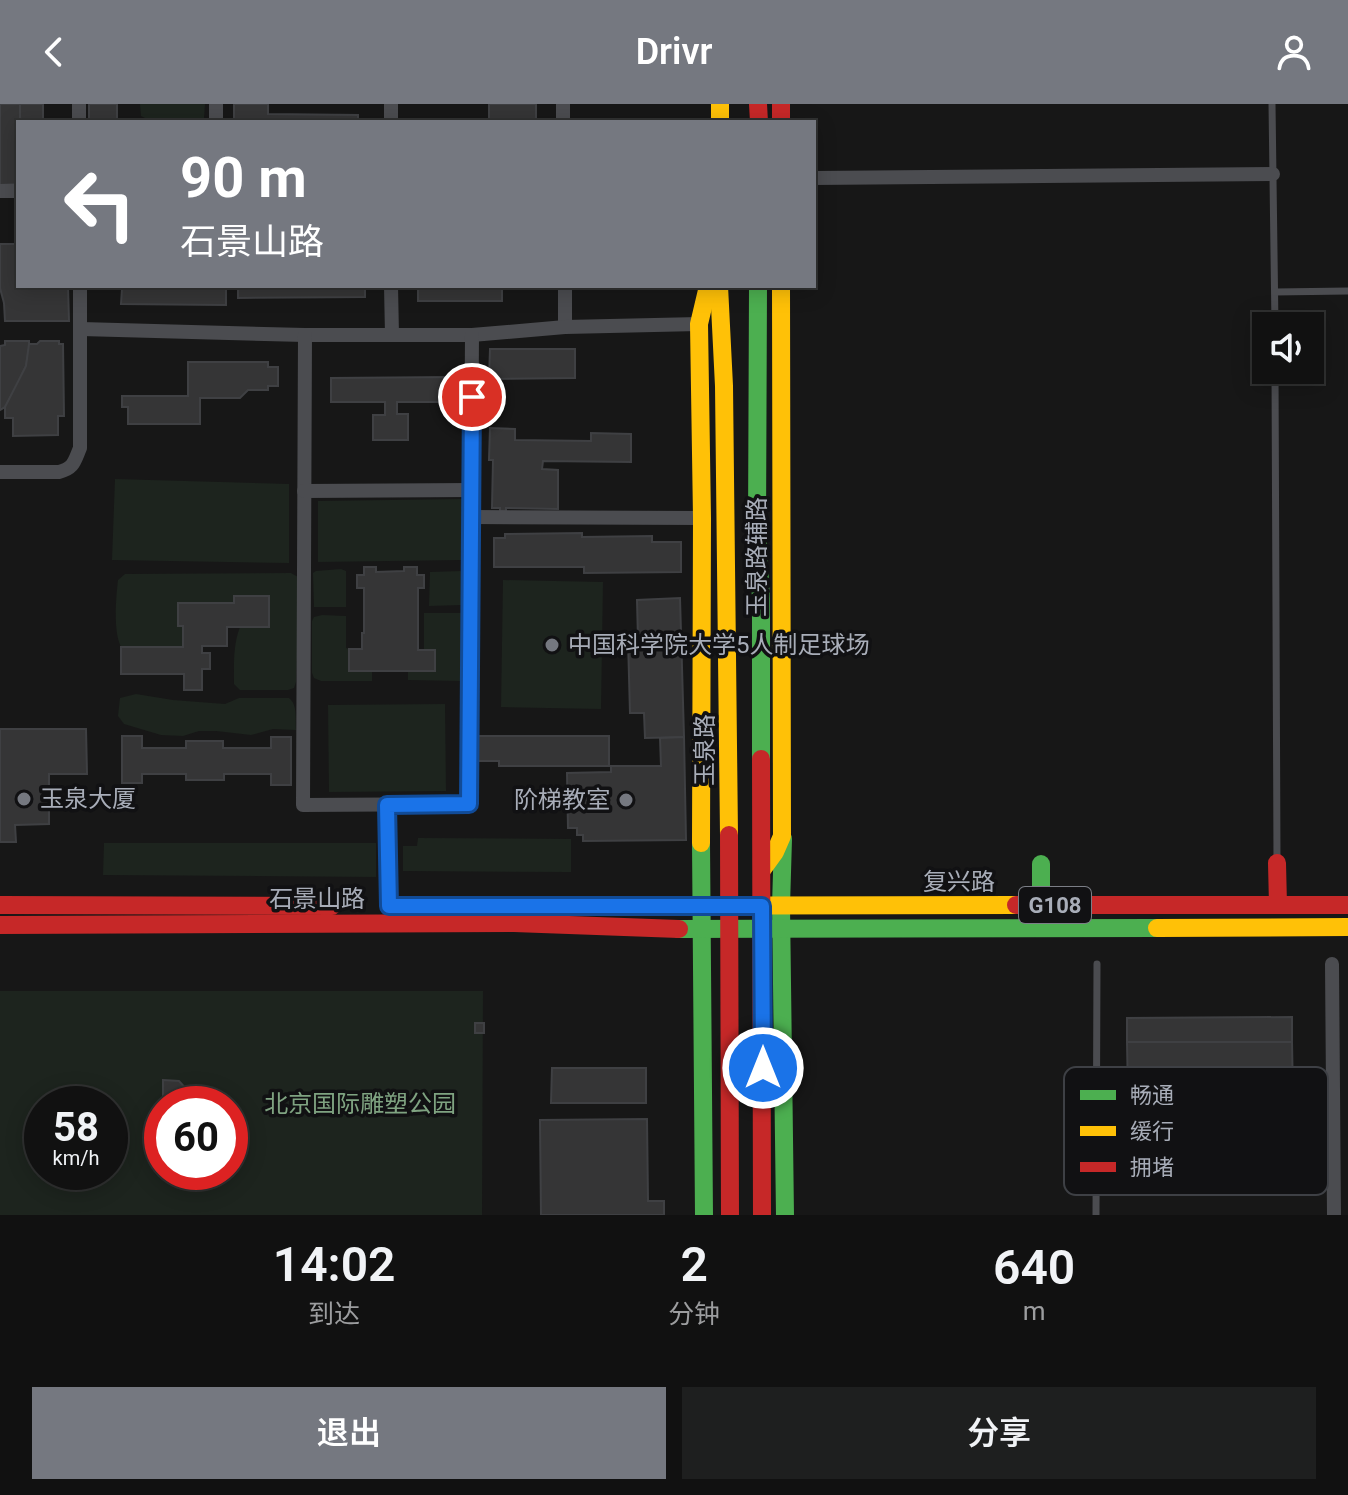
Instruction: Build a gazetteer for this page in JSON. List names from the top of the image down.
{
  "streets": {
    "main road": [
      "玉泉路辅路",
      "玉泉路",
      "复兴路",
      "石景山路",
      "G108"
    ]
  },
  "crossings": [
    ["玉泉路", "石景山路"],
    ["玉泉路", "G108"],
    ["复兴路", "G108"],
    ["石景山路", "G108"]
  ],
  "parks": ["北京国际雕塑公园"],
  "places": ["中国科学院大学5人制足球场", "玉泉大厦", "阶梯教室"],
  "legend": ["畅通", "缓行", "拥堵"],
  "page": {
    "header": "Drivr",
    "turn": ["90 m", "石景山路"],
    "speed": "58 km/h",
    "limit": "60",
    "eta": [
      "14:02",
      "到达",
      "2",
      "分钟",
      "640",
      "m"
    ],
    "buttons": ["退出", "分享"]
  }
}
